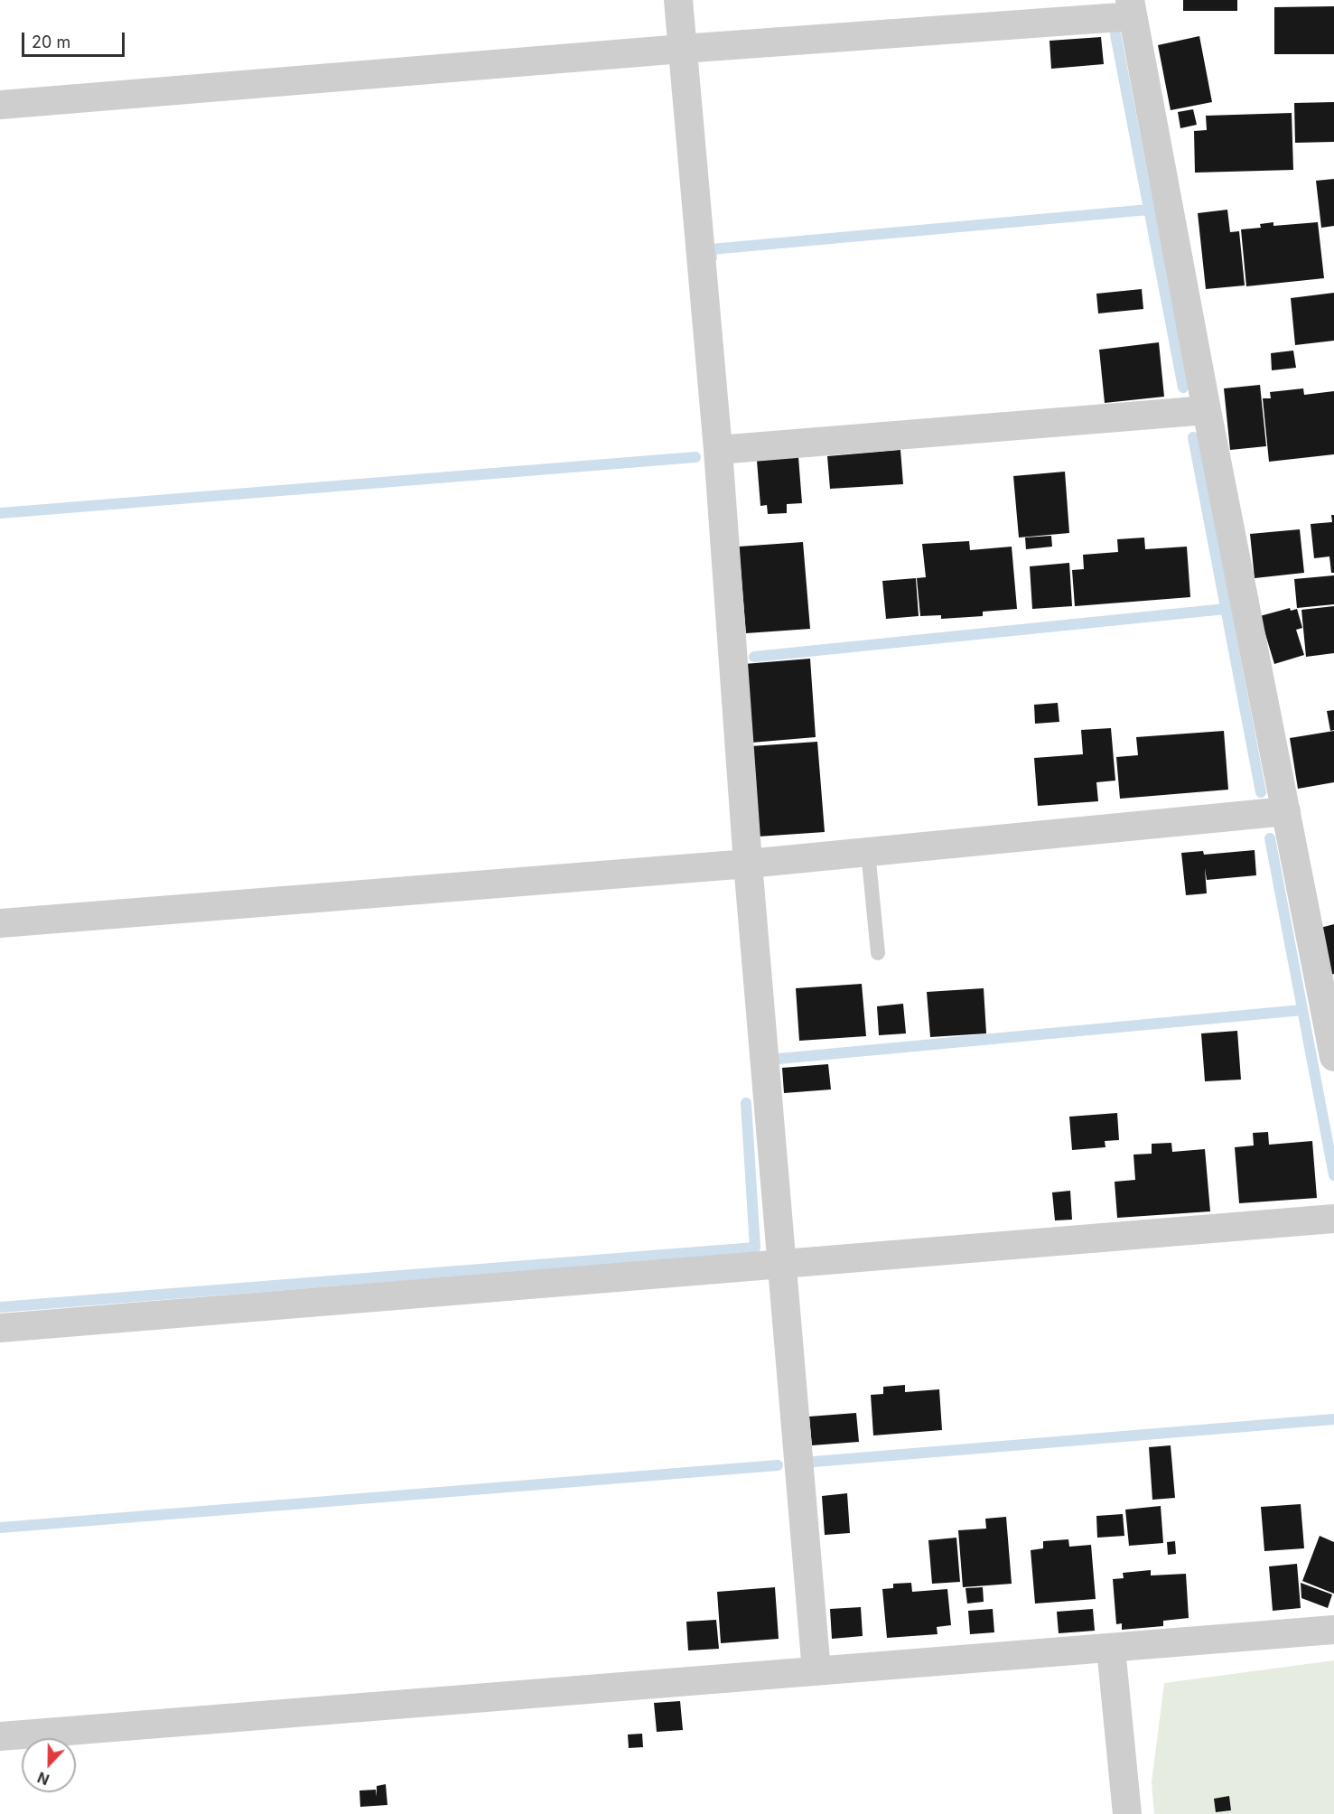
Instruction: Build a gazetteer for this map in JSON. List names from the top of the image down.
{
  "scale_bar": "20 m",
  "north": "bottom"
}
